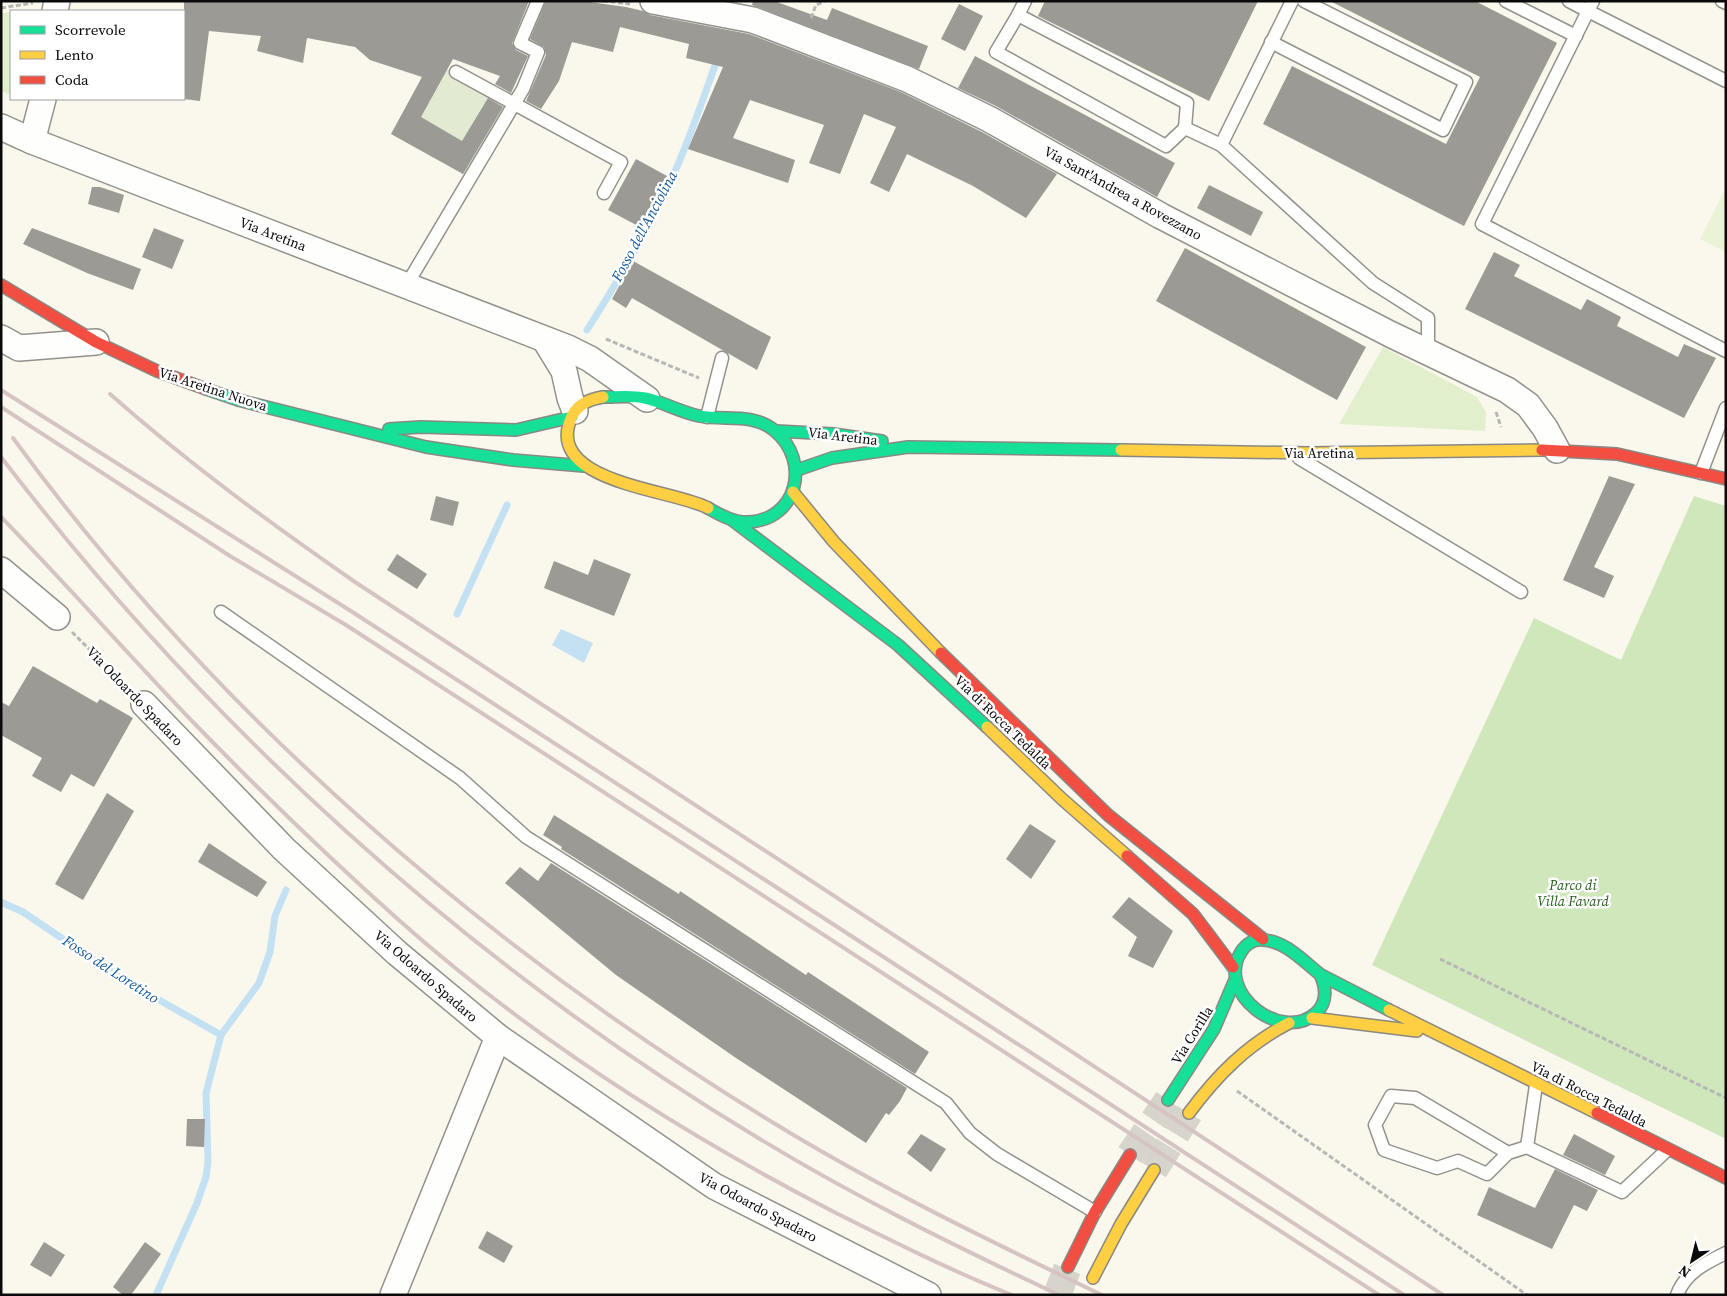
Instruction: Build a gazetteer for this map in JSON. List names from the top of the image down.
{
  "streets": {
    "street": [
      "Via Sant'Andrea a Rovezzano",
      "Via Aretina",
      "Via Aretina Nuova",
      "Via Odoardo Spadaro",
      "Via di Rocca Tedalda",
      "Via Corilla"
    ]
  },
  "crossings": [
    ["Via Sant'Andrea a Rovezzano", "Via Aretina"],
    ["Via Aretina", "Via Aretina Nuova"],
    ["Via Aretina Nuova", "Via di Rocca Tedalda"],
    ["Via di Rocca Tedalda", "Via Corilla"]
  ],
  "water": ["Fosso dell'Anciolina", "Fosso del Loretino"],
  "parks": ["Parco di Villa Favard"],
  "legend": ["Scorrevole", "Lento", "Coda"],
  "north": "bottom left"
}
